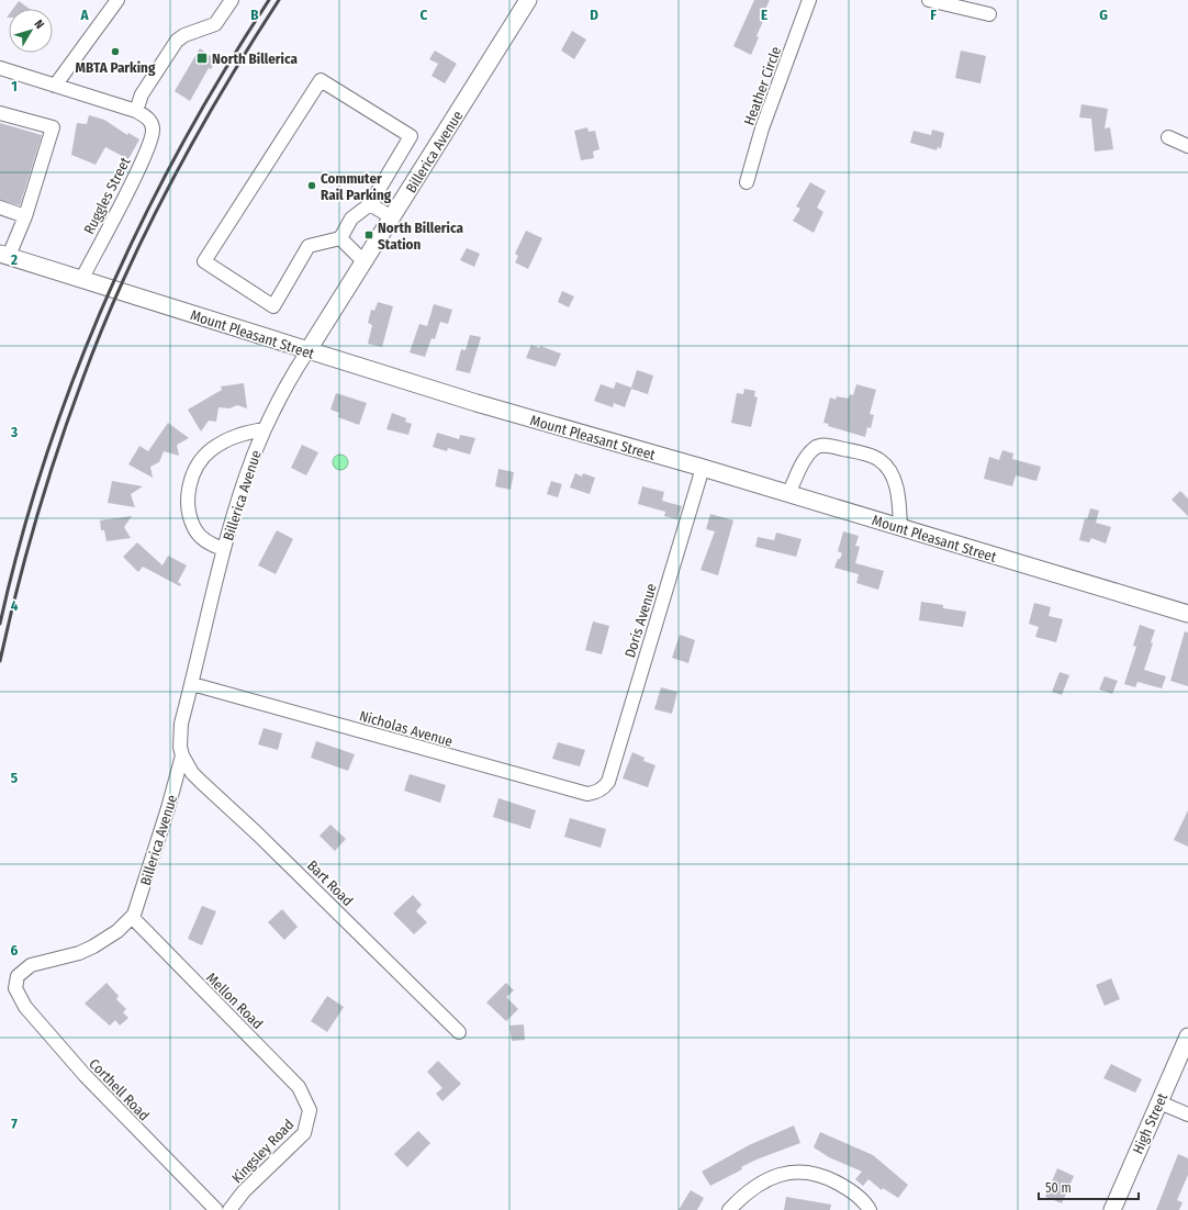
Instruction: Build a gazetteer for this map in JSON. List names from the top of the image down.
{
  "streets": {
    "main road": ["Billerica Avenue", "Mount Pleasant Street", "High Street"],
    "street": [
      "Heather Circle",
      "Ruggles Street",
      "Doris Avenue",
      "Nicholas Avenue",
      "Bart Road",
      "Mellon Road",
      "Corthell Road",
      "Kingsley Road"
    ]
  },
  "crossings": [
    ["Billerica Avenue", "Mount Pleasant Street"],
    ["Billerica Avenue", "Nicholas Avenue"],
    ["Billerica Avenue", "Bart Road"],
    ["Billerica Avenue", "Mellon Road"],
    ["Billerica Avenue", "Corthell Road"],
    ["Ruggles Street", "Mount Pleasant Street"],
    ["Mount Pleasant Street", "Doris Avenue"],
    ["Doris Avenue", "Nicholas Avenue"],
    ["Mellon Road", "Kingsley Road"]
  ],
  "places": {
    "other": ["MBTA Parking", "Commuter Rail Parking"],
    "transit": ["North Billerica", "North Billerica Station"]
  },
  "scale_bar": "50 m",
  "north": "top right",
  "grid": {
    "columns": [
      "A",
      "B",
      "C",
      "D",
      "E",
      "F",
      "G"
    ],
    "rows": [
      "1",
      "2",
      "3",
      "4",
      "5",
      "6",
      "7"
    ]
  }
}
